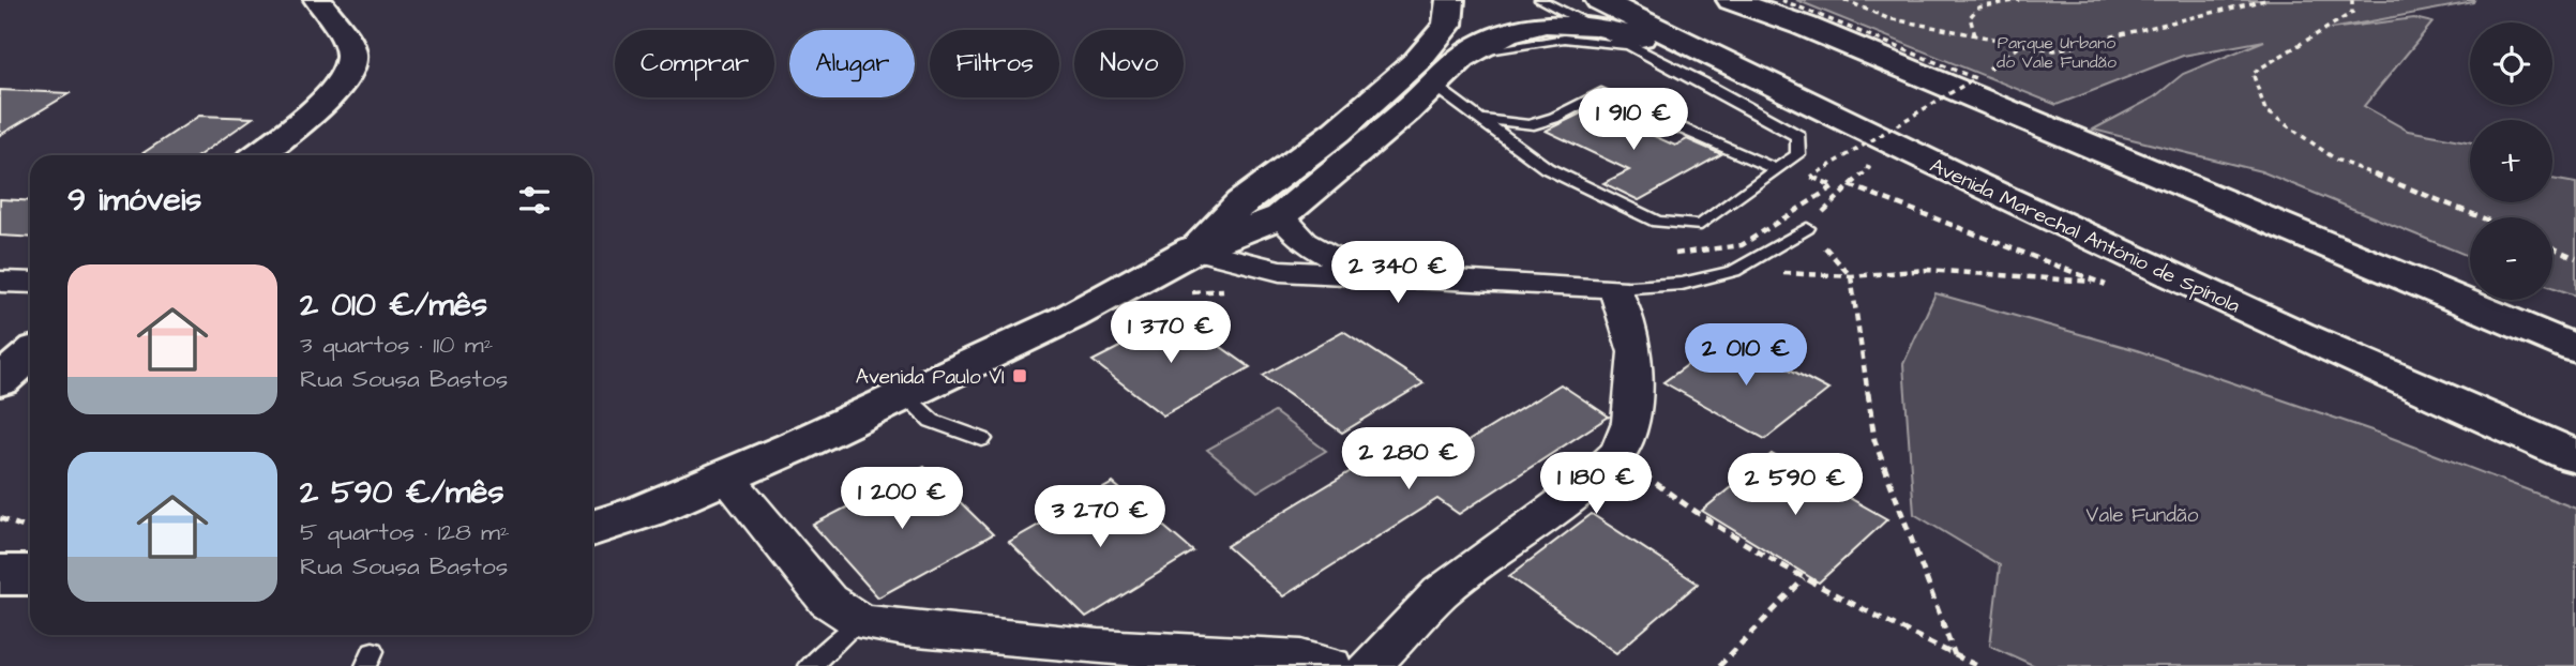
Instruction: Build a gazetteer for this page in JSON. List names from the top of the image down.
{
  "streets": {
    "main road": ["Avenida Marechal António de Spínola"]
  },
  "parks": ["Parque Urbano do Vale Fundão", "Vale Fundão"],
  "places": {
    "transit": ["Avenida Paulo VI"]
  },
  "page": {
    "map_buttons": ["+", "−"],
    "chip": [
      "Comprar",
      "Alugar",
      "Filtros",
      "Novo"
    ],
    "price": [
      "1 910 €",
      "2 340 €",
      "1 370 €",
      "2 010 €",
      "2 280 €",
      "1 180 €",
      "2 590 €",
      "1 200 €",
      "3 270 €"
    ],
    "heading": "9 imóveis",
    "list": [
      {
        "name": "2 010 €/mês",
        "note": "3 quartos · 110 m² · Rua Sousa Bastos"
      },
      {
        "name": "2 590 €/mês",
        "note": "5 quartos · 128 m² · Rua Sousa Bastos"
      }
    ]
  }
}
